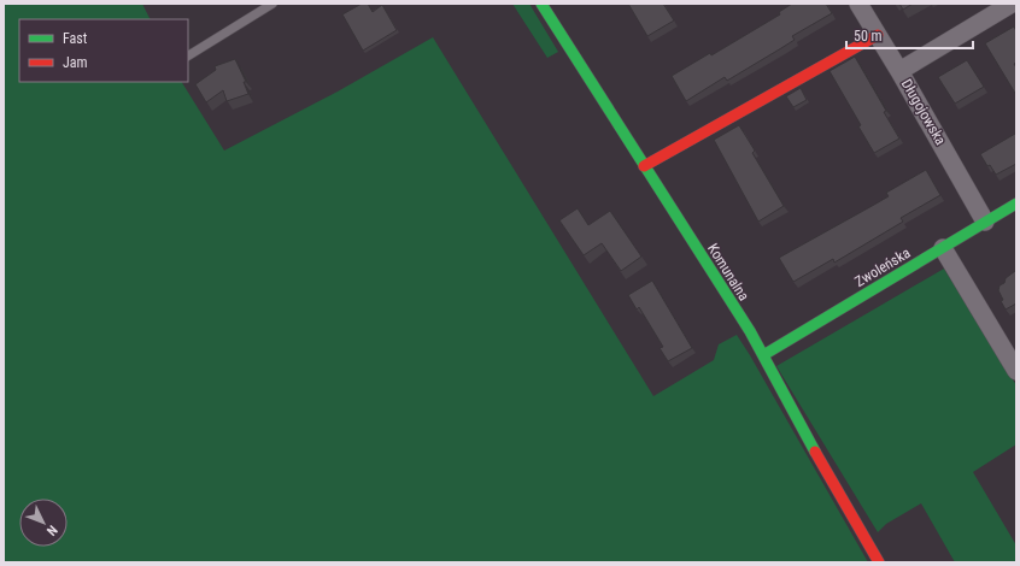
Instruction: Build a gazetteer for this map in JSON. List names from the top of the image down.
{
  "streets": {
    "street": ["Długojowska", "Zwoleńska", "Komunalna"]
  },
  "crossings": [
    ["Długojowska", "Zwoleńska"],
    ["Zwoleńska", "Komunalna"]
  ],
  "legend": ["Fast", "Jam"],
  "scale_bar": "50 m",
  "north": "bottom right"
}
